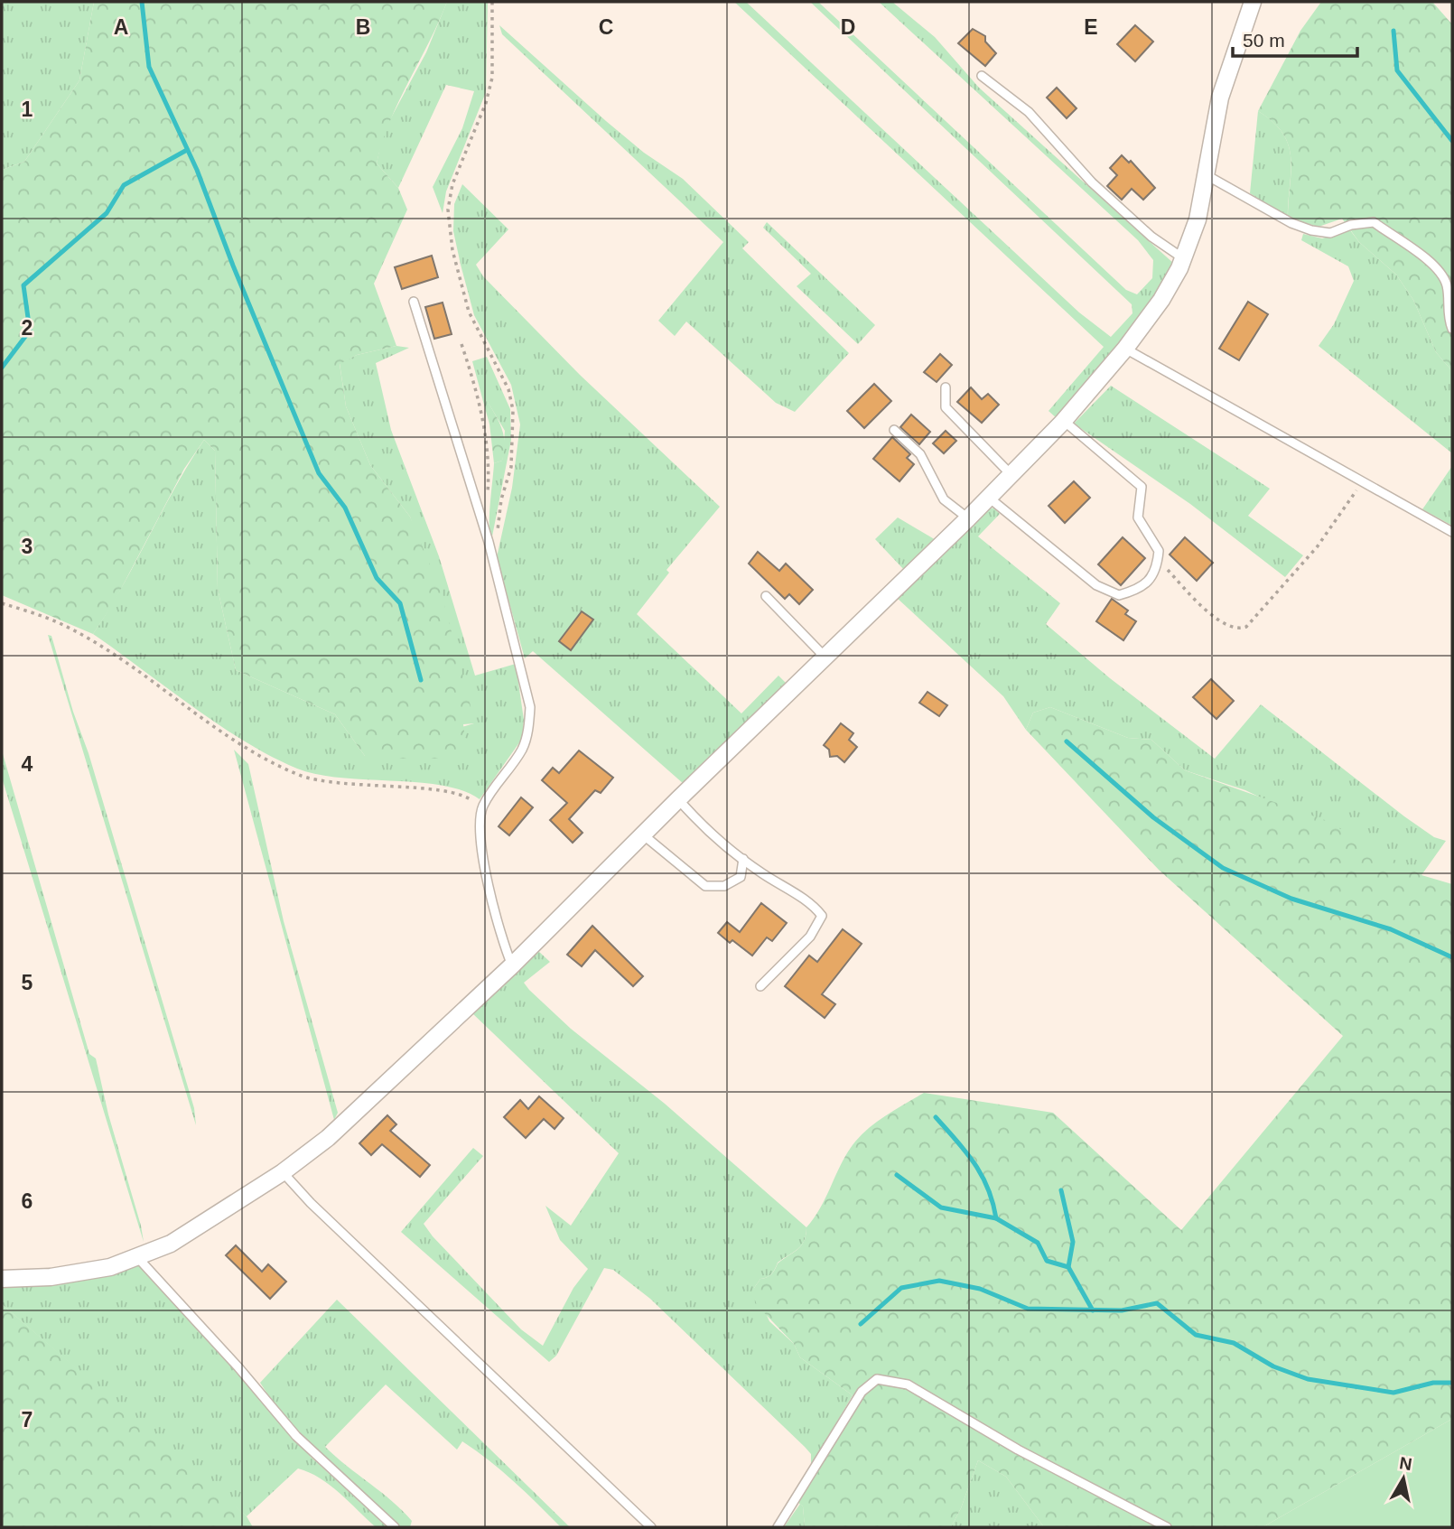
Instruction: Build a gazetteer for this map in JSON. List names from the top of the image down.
{
  "scale_bar": "50 m",
  "north": "top",
  "grid": {
    "columns": [
      "A",
      "B",
      "C",
      "D",
      "E"
    ],
    "rows": [
      "1",
      "2",
      "3",
      "4",
      "5",
      "6",
      "7"
    ]
  }
}
